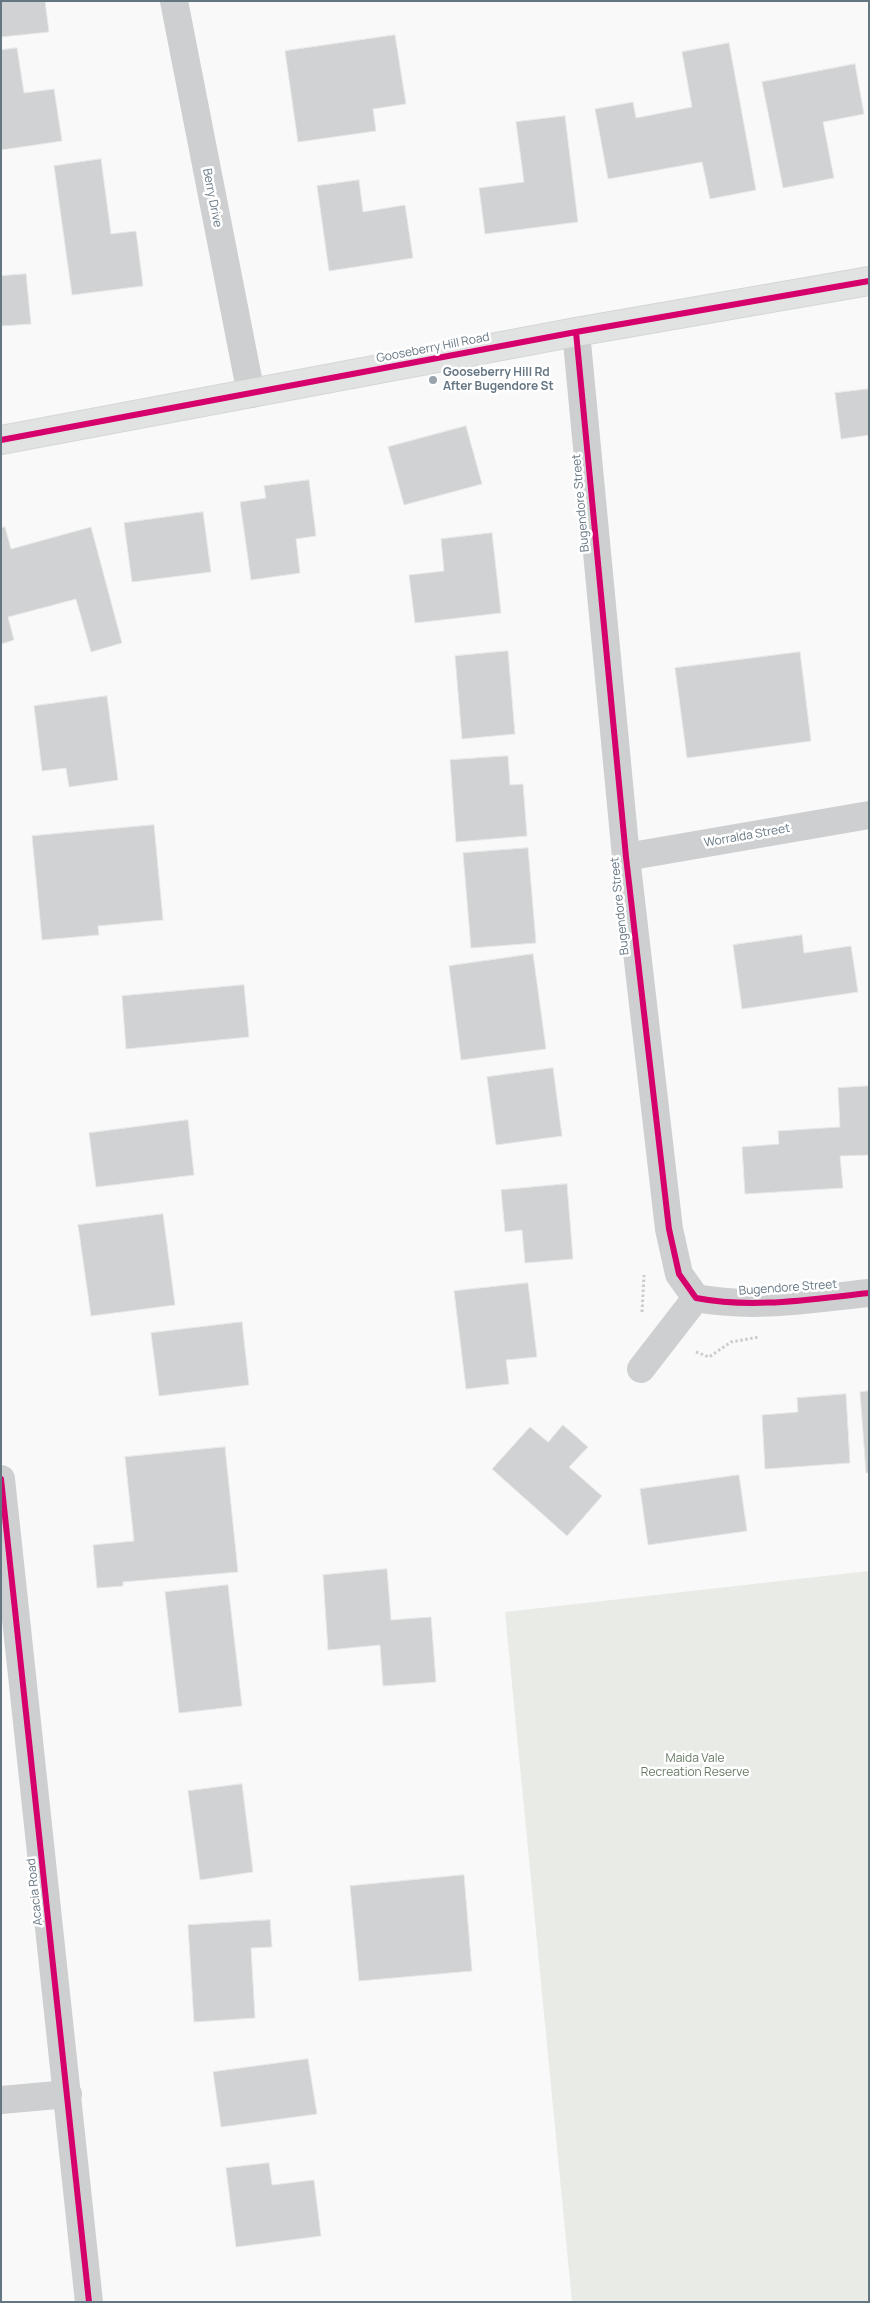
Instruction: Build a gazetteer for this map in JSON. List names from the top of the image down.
{
  "streets": {
    "street": [
      "Berry Drive",
      "Gooseberry Hill Road",
      "Bugendore Street",
      "Worralda Street",
      "Acacia Road"
    ]
  },
  "crossings": [
    ["Berry Drive", "Gooseberry Hill Road"],
    ["Gooseberry Hill Road", "Bugendore Street"],
    ["Bugendore Street", "Worralda Street"]
  ],
  "parks": ["Maida Vale Recreation Reserve"],
  "places": ["Gooseberry Hill Rd After Bugendore St"]
}
